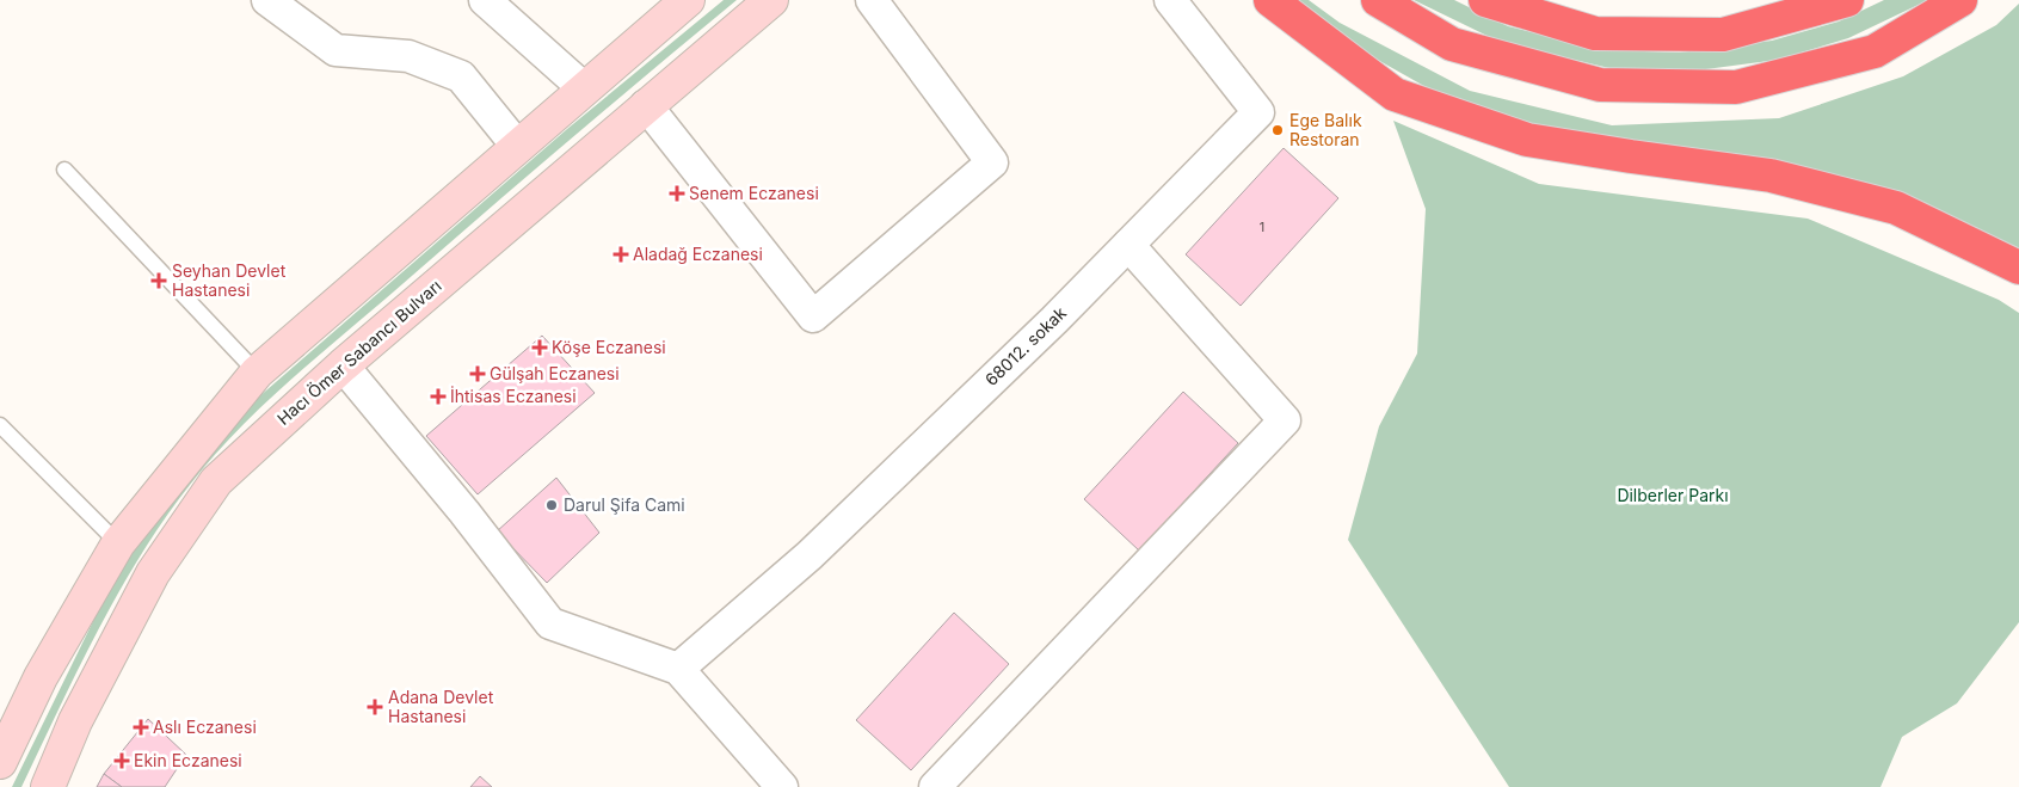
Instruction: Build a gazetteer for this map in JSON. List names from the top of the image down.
{
  "streets": {
    "main road": ["Hacı Ömer Sabancı Bulvarı"],
    "street": ["68012. sokak"]
  },
  "parks": ["Dilberler Parkı"],
  "places": {
    "other": ["Ege Balık Restoran", "Darul Şifa Cami"],
    "health": [
      "Senem Eczanesi",
      "Aladağ Eczanesi",
      "Seyhan Devlet Hastanesi",
      "Köşe Eczanesi",
      "Gülşah Eczanesi",
      "İhtisas Eczanesi",
      "Adana Devlet Hastanesi",
      "Aslı Eczanesi",
      "Ekin Eczanesi"
    ]
  },
  "house_numbers": ["1"]
}
